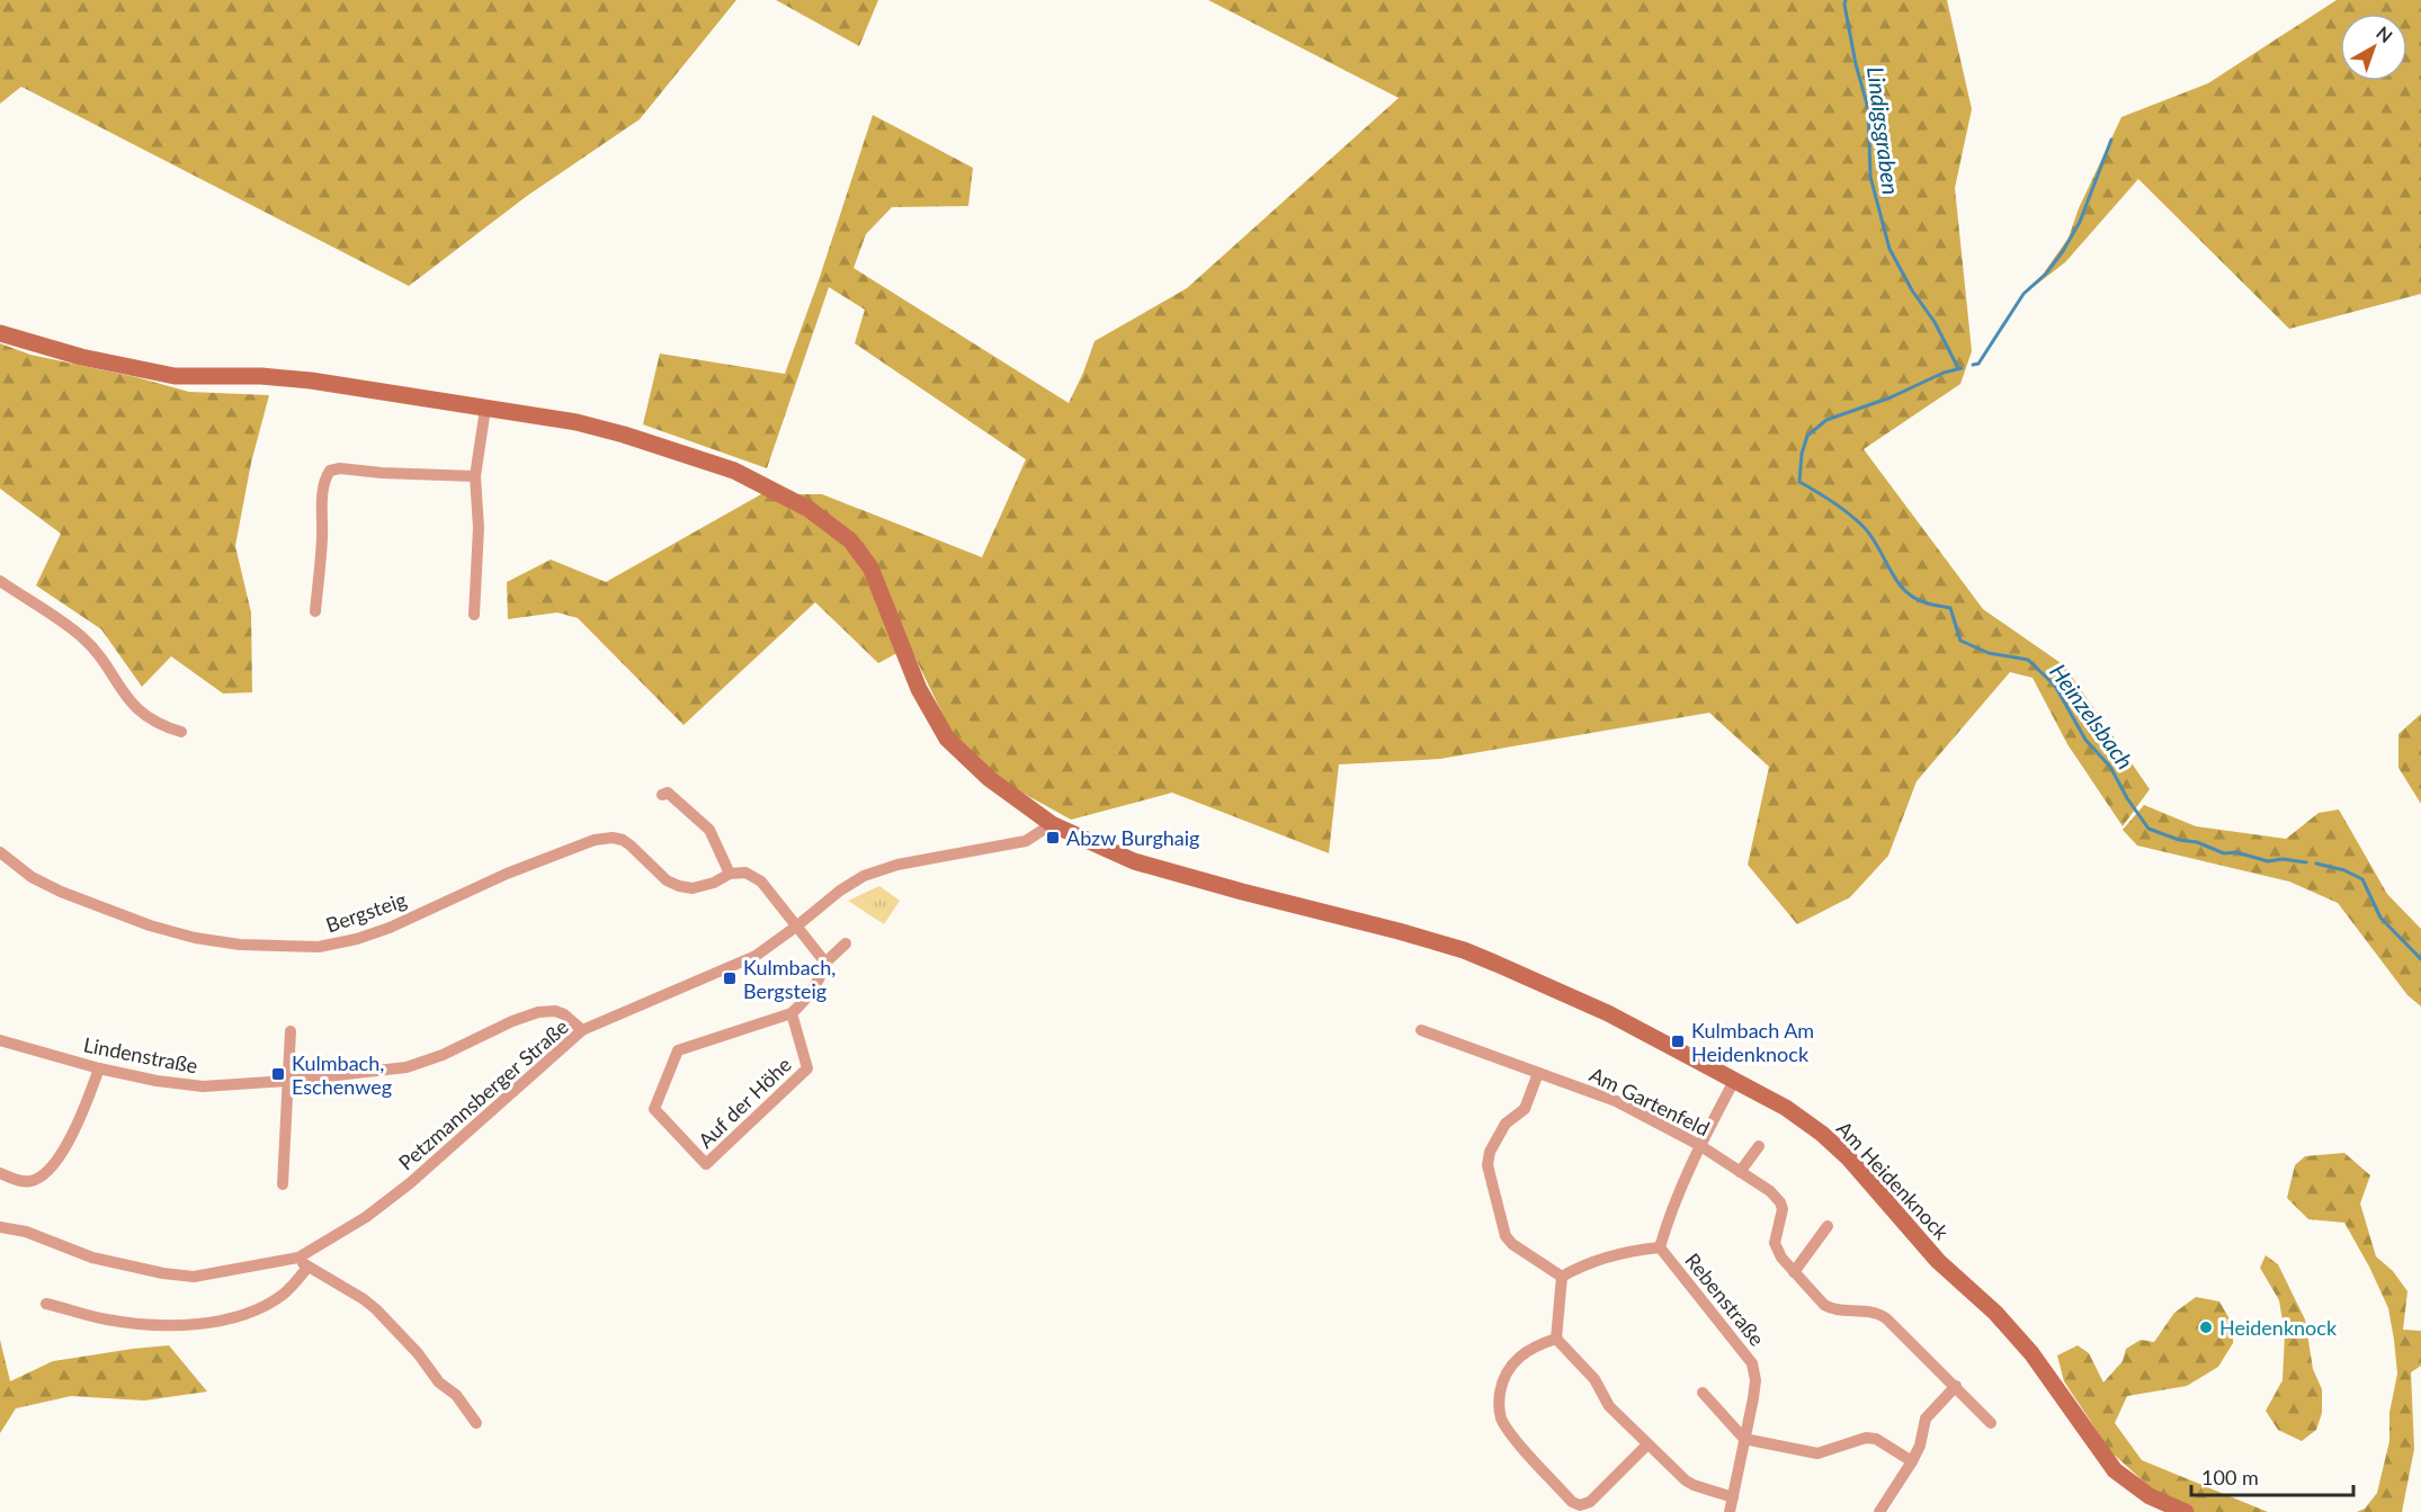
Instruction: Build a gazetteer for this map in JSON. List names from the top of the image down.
{
  "streets": {
    "street": [
      "Bergsteig",
      "Lindenstraße",
      "Petzmannsberger Straße",
      "Am Gartenfeld",
      "Auf der Höhe",
      "Am Heidenknock",
      "Rebenstraße"
    ]
  },
  "crossings": [
    ["Lindenstraße", "Petzmannsberger Straße"],
    ["Petzmannsberger Straße", "Am Heidenknock"],
    ["Am Gartenfeld", "Rebenstraße"],
    ["Am Heidenknock", "Rebenstraße"]
  ],
  "water": ["Lindigsgraben", "Heinzelsbach"],
  "places": {
    "transit": [
      "Abzw Burghaig",
      "Kulmbach, Bergsteig",
      "Kulmbach Am Heidenknock",
      "Kulmbach, Eschenweg"
    ],
    "other": ["Heidenknock"]
  },
  "scale_bar": "100 m",
  "north": "top right"
}
